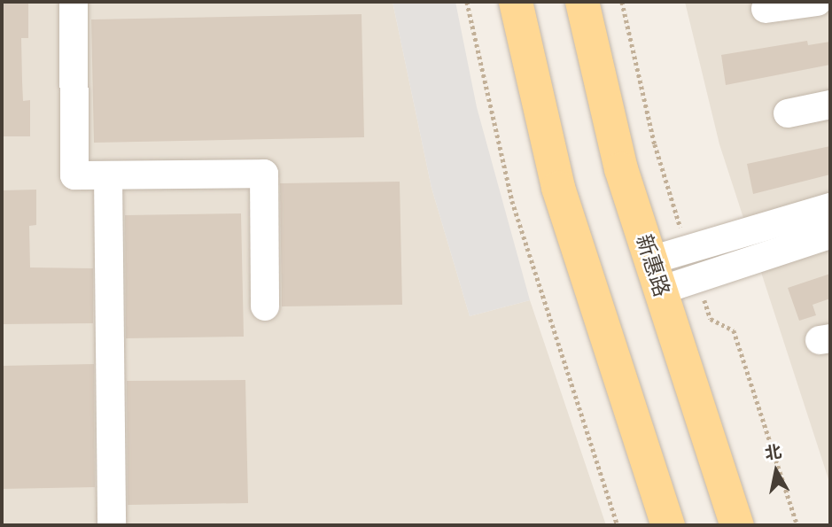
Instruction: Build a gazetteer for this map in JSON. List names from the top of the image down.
{
  "streets": {
    "main road": ["新惠路"]
  },
  "north": "top"
}
